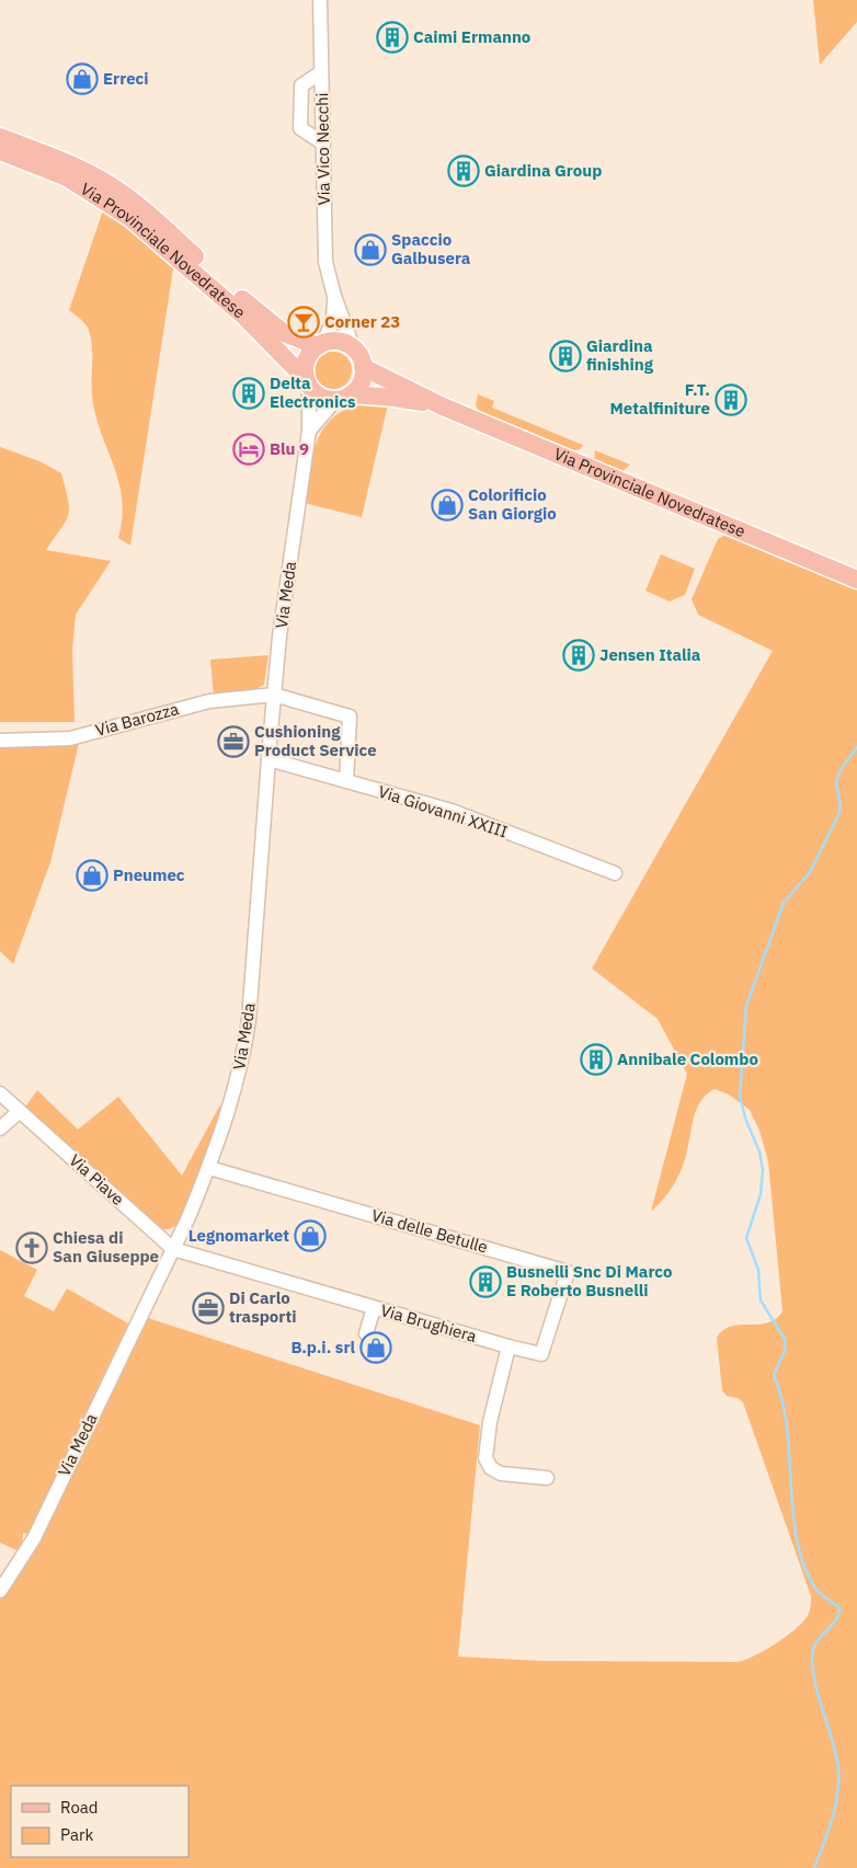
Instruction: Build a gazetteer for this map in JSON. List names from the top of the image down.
{
  "streets": {
    "main road": ["Via Provinciale Novedratese"],
    "street": [
      "Via Vico Necchi",
      "Via Meda",
      "Via Barozza",
      "Via Giovanni XXIII",
      "Via Piave",
      "Via delle Betulle",
      "Via Brughiera"
    ]
  },
  "crossings": [
    ["Via Vico Necchi", "Via Provinciale Novedratese"],
    ["Via Vico Necchi", "Via Meda"],
    ["Via Provinciale Novedratese", "Via Meda"],
    ["Via Meda", "Via Barozza"],
    ["Via Meda", "Via Giovanni XXIII"],
    ["Via Meda", "Via Piave"],
    ["Via Meda", "Via delle Betulle"],
    ["Via Meda", "Via Brughiera"],
    ["Via Piave", "Via Brughiera"],
    ["Via delle Betulle", "Via Brughiera"]
  ],
  "places": {
    "building": [
      "Caimi Ermanno",
      "Giardina Group",
      "Giardina finishing",
      "Delta Electronics",
      "F.T. Metalfiniture",
      "Jensen Italia",
      "Annibale Colombo",
      "Busnelli Snc Di Marco E Roberto Busnelli"
    ],
    "shop": [
      "Erreci",
      "Spaccio Galbusera",
      "Colorificio San Giorgio",
      "Pneumec",
      "Legnomarket",
      "B.p.i. srl"
    ],
    "bar": ["Corner 23"],
    "hotel": ["Blu 9"],
    "office": ["Cushioning Product Service", "Di Carlo trasporti"],
    "church": ["Chiesa di San Giuseppe"]
  },
  "legend": ["Road", "Park"]
}
